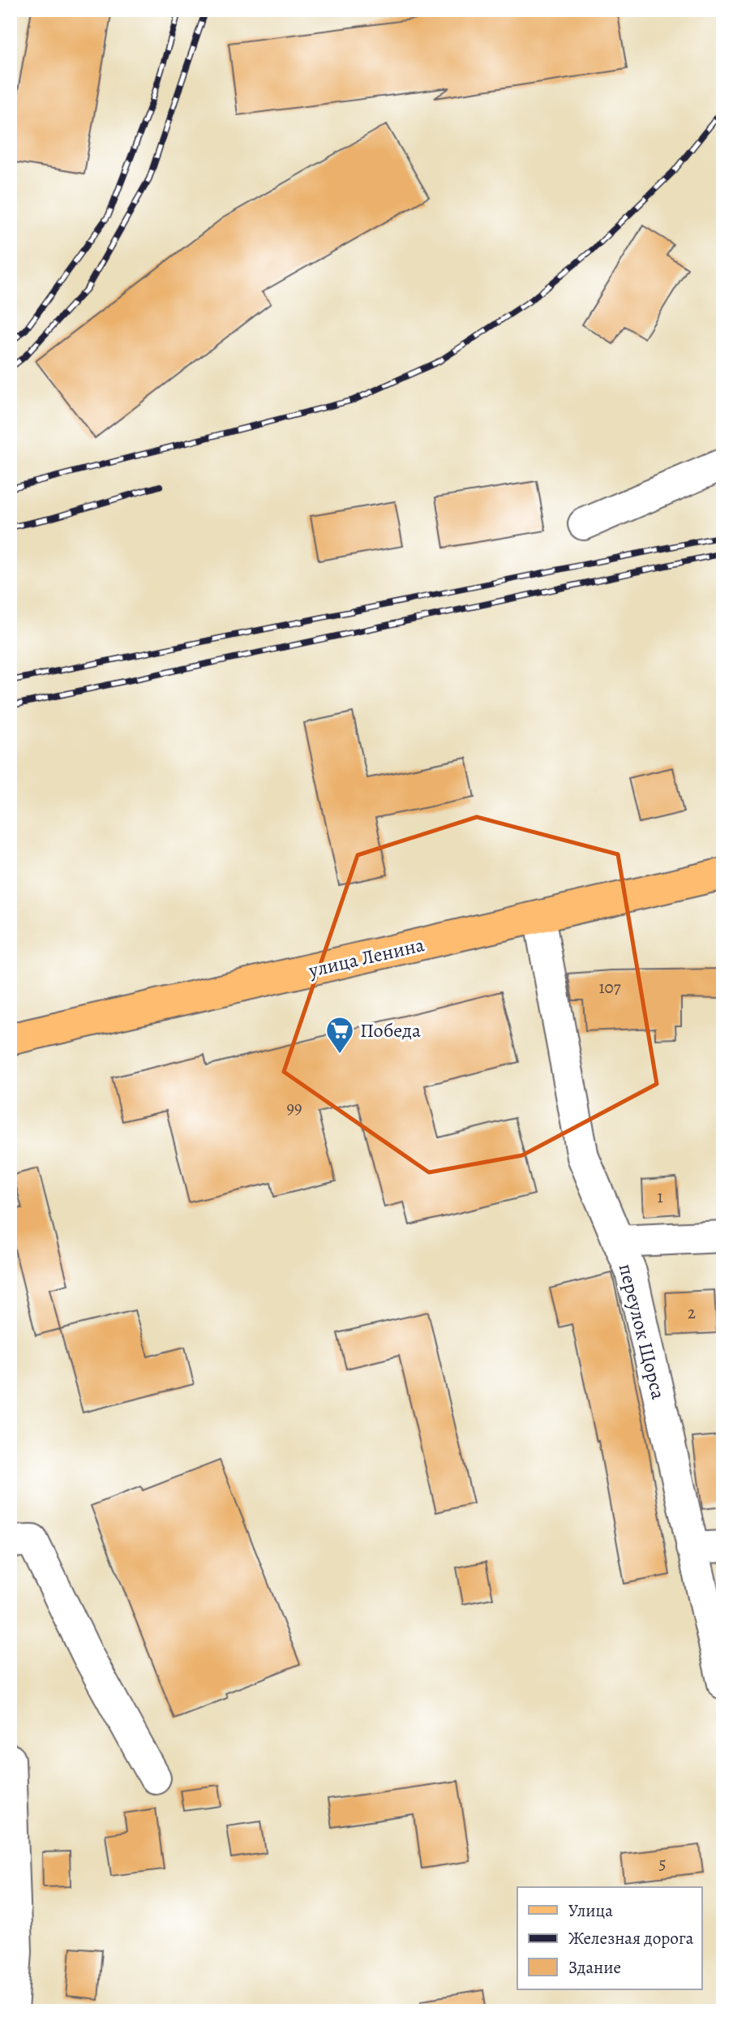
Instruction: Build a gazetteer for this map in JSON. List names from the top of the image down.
{
  "streets": {
    "main road": ["улица Ленина"],
    "street": ["переулок Щорса"]
  },
  "crossings": [
    ["улица Ленина", "переулок Щорса"]
  ],
  "places": {
    "supermarket": ["Победа"]
  },
  "house_numbers": [
    "107",
    "99",
    "1",
    "2",
    "5"
  ],
  "legend": ["Улица", "Железная дорога", "Здание"]
}
